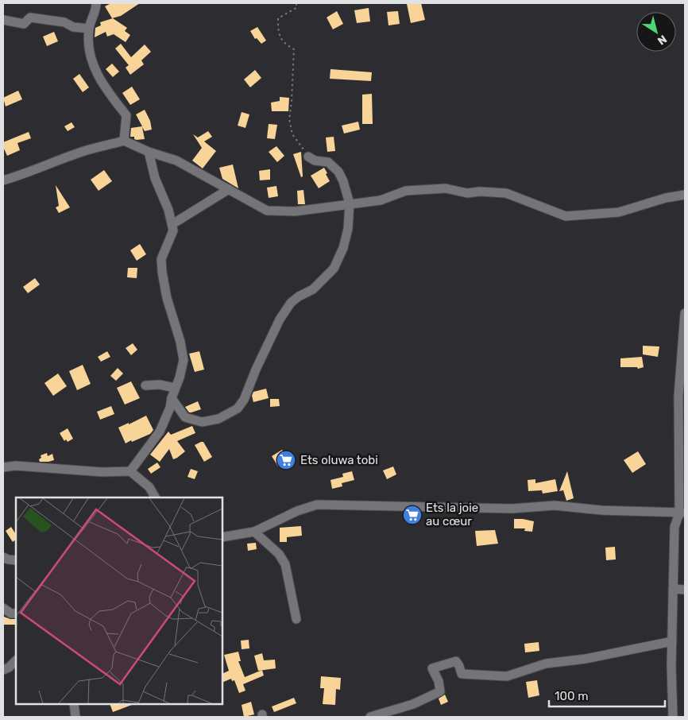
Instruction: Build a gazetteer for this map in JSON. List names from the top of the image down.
{
  "places": {
    "supermarket": ["Ets oluwa tobi", "Ets la joie au cœur"]
  },
  "scale_bar": "100 m",
  "north": "bottom right"
}
